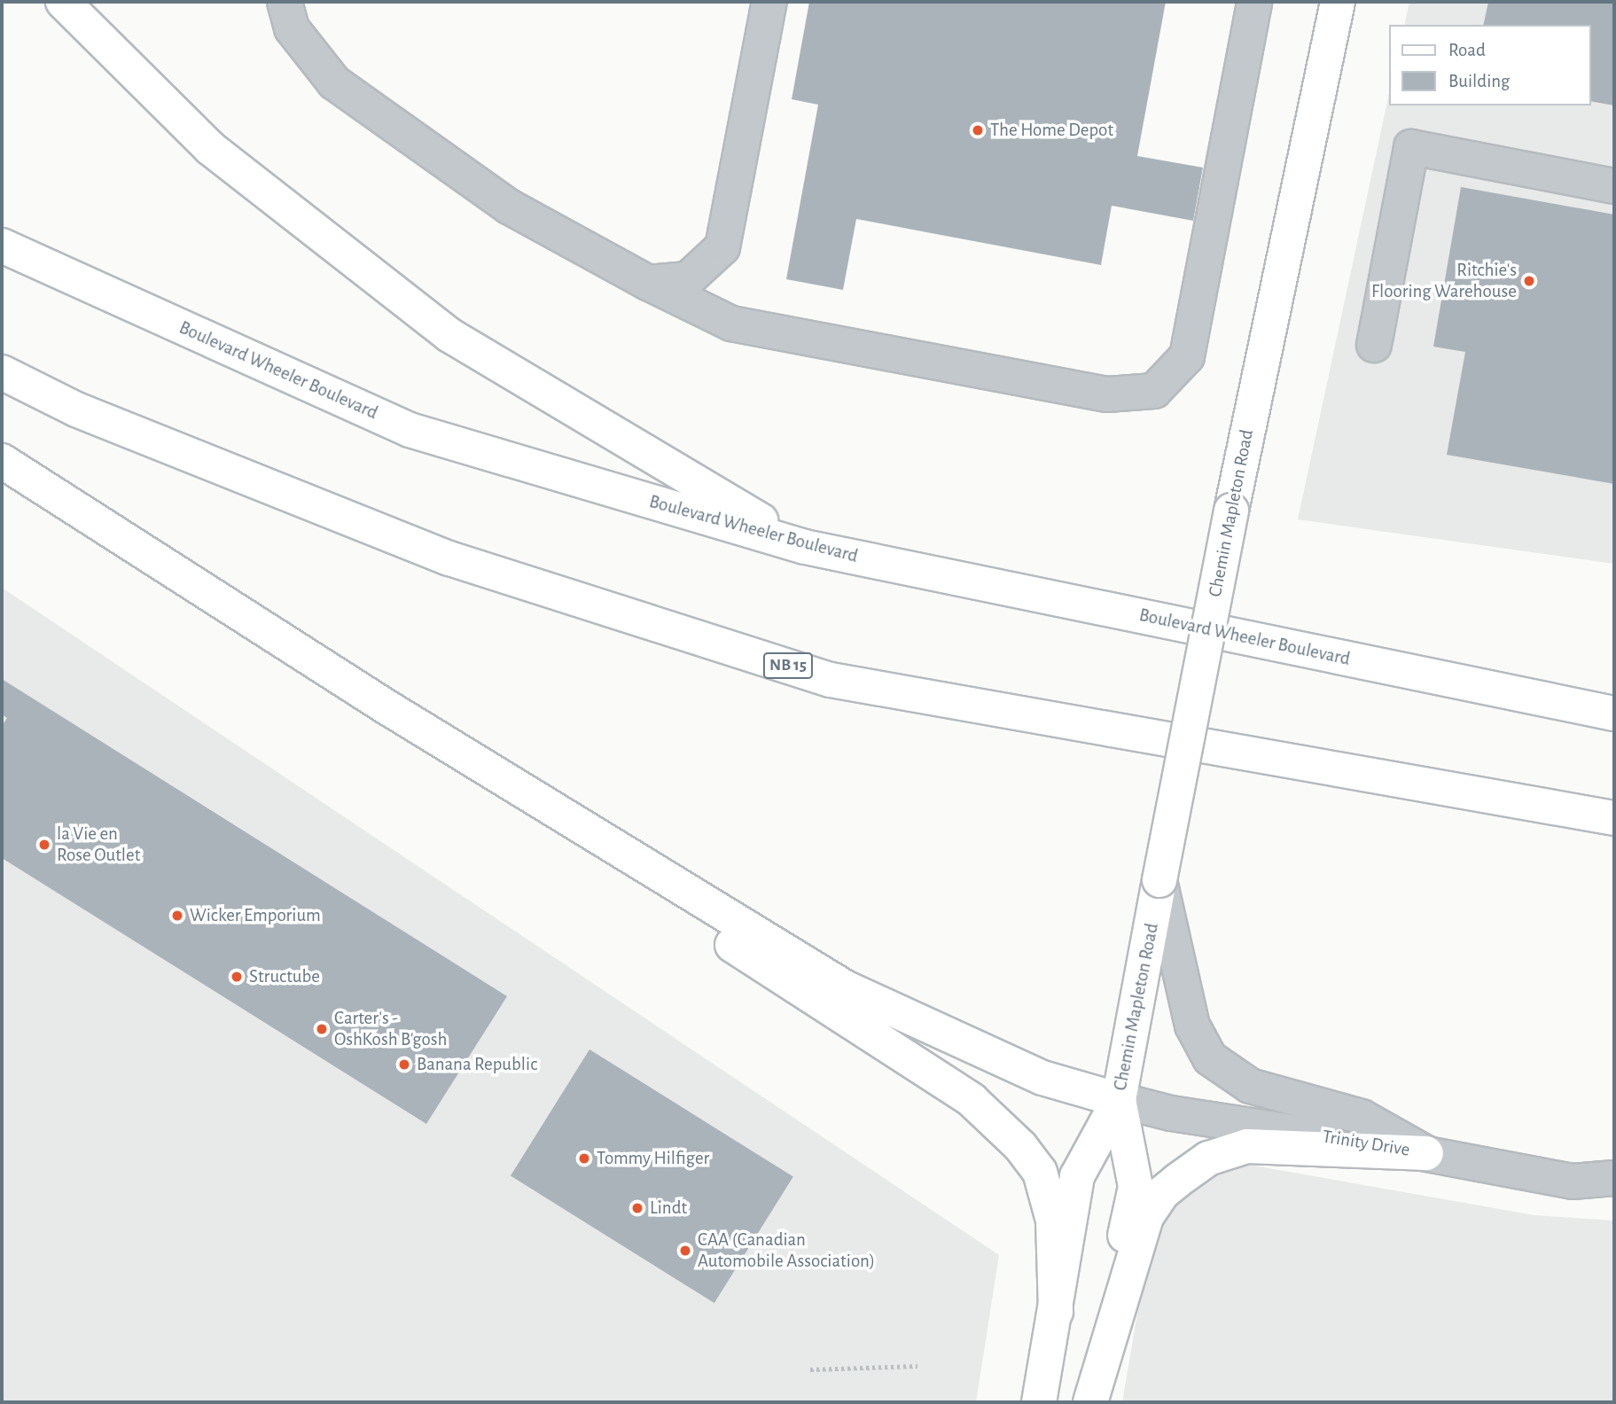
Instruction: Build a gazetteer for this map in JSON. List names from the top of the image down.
{
  "streets": {
    "main road": ["Boulevard Wheeler Boulevard", "Chemin Mapleton Road", "NB 15"],
    "street": ["Trinity Drive"]
  },
  "crossings": [
    ["Chemin Mapleton Road", "Trinity Drive"]
  ],
  "places": [
    "The Home Depot",
    "Ritchie's Flooring Warehouse",
    "la Vie en Rose Outlet",
    "Wicker Emporium",
    "Structube",
    "Carter's - OshKosh B'gosh",
    "Banana Republic",
    "Tommy Hilfiger",
    "Lindt",
    "CAA (Canadian Automobile Association)"
  ],
  "legend": ["Road", "Building"]
}
